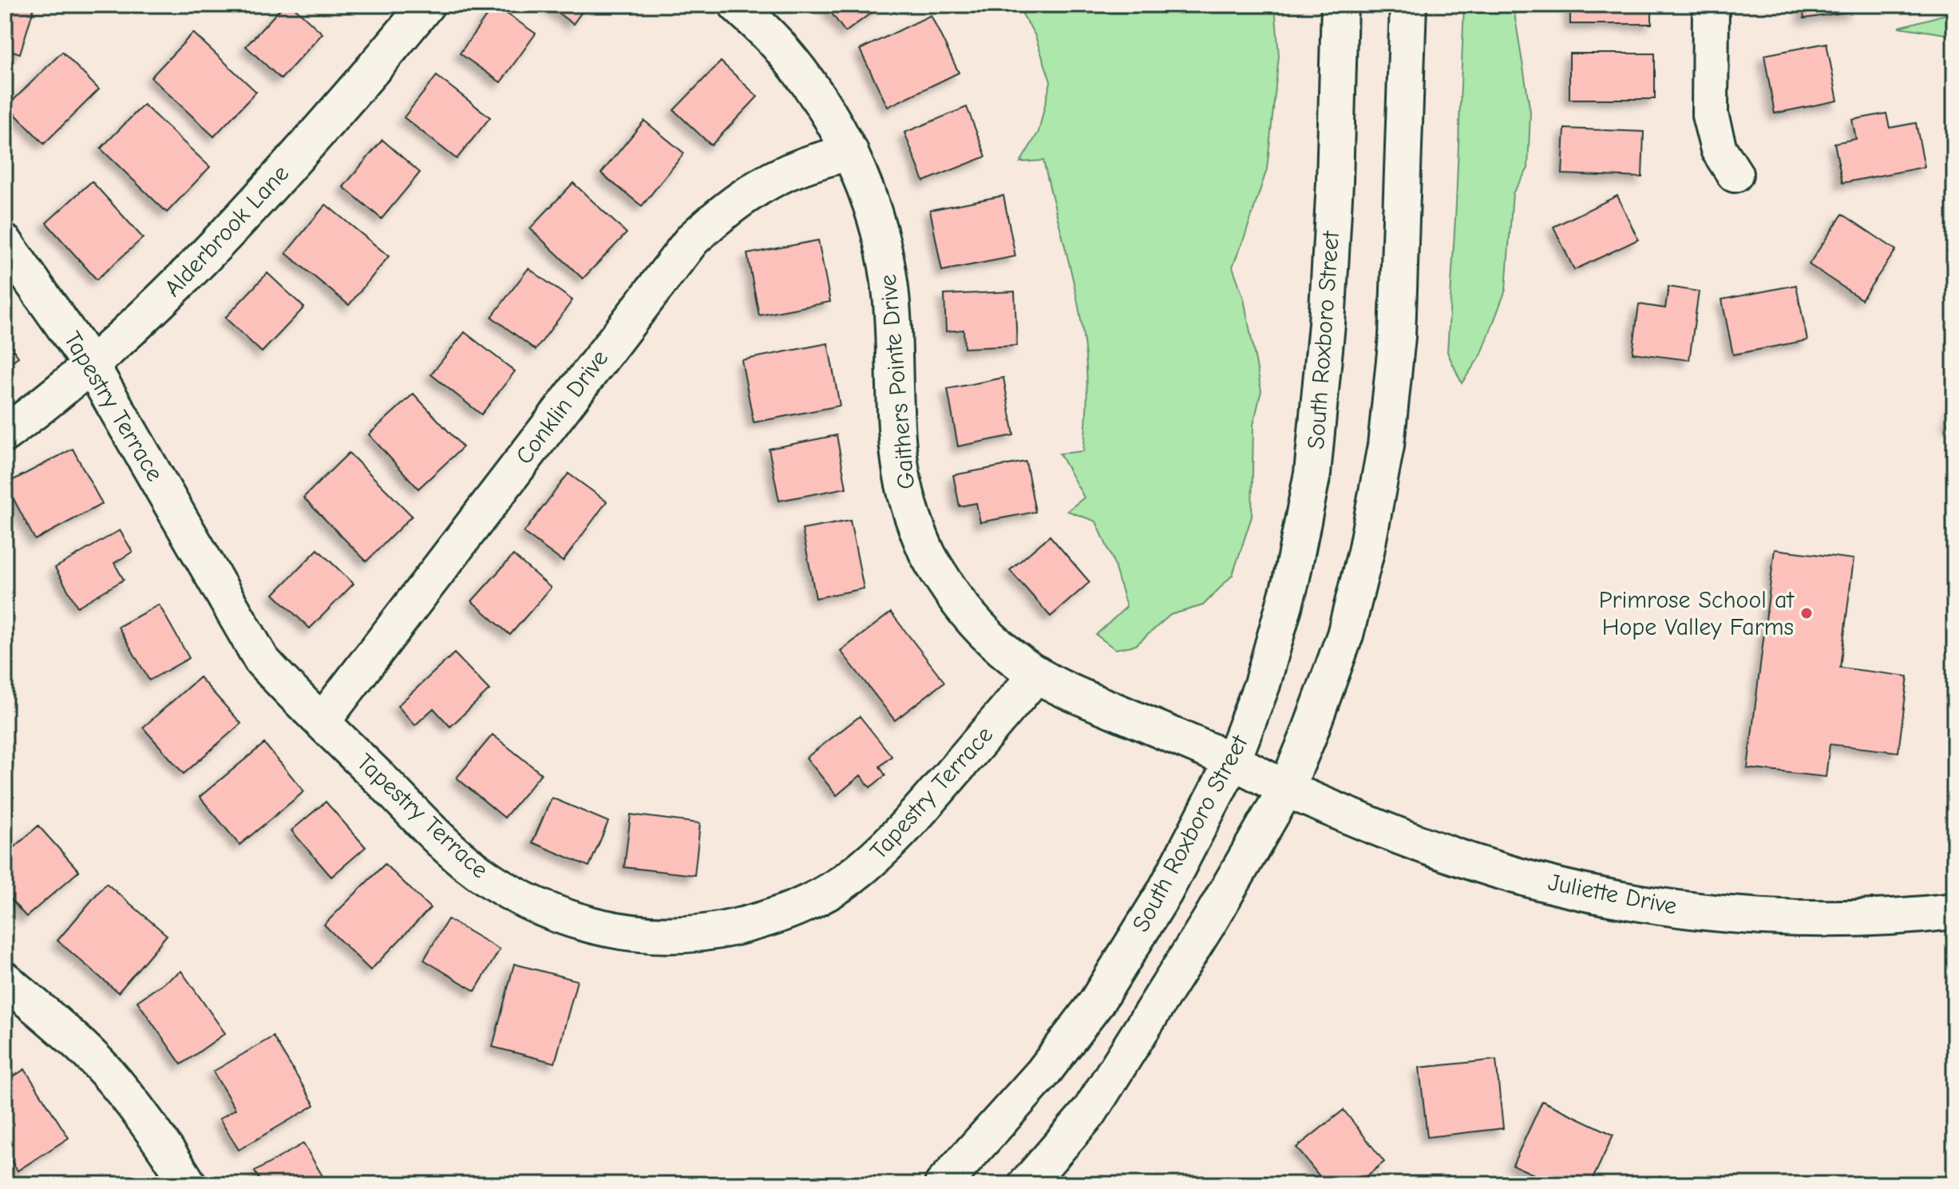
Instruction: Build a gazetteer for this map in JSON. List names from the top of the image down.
{
  "streets": {
    "street": [
      "Alderbrook Lane",
      "South Roxboro Street",
      "Gaithers Pointe Drive",
      "Tapestry Terrace",
      "Conklin Drive",
      "Juliette Drive"
    ]
  },
  "crossings": [
    ["Alderbrook Lane", "Tapestry Terrace"],
    ["South Roxboro Street", "Gaithers Pointe Drive"],
    ["Gaithers Pointe Drive", "Tapestry Terrace"],
    ["Gaithers Pointe Drive", "Conklin Drive"],
    ["Gaithers Pointe Drive", "Juliette Drive"],
    ["Tapestry Terrace", "Conklin Drive"]
  ],
  "places": ["Primrose School at Hope Valley Farms"]
}
